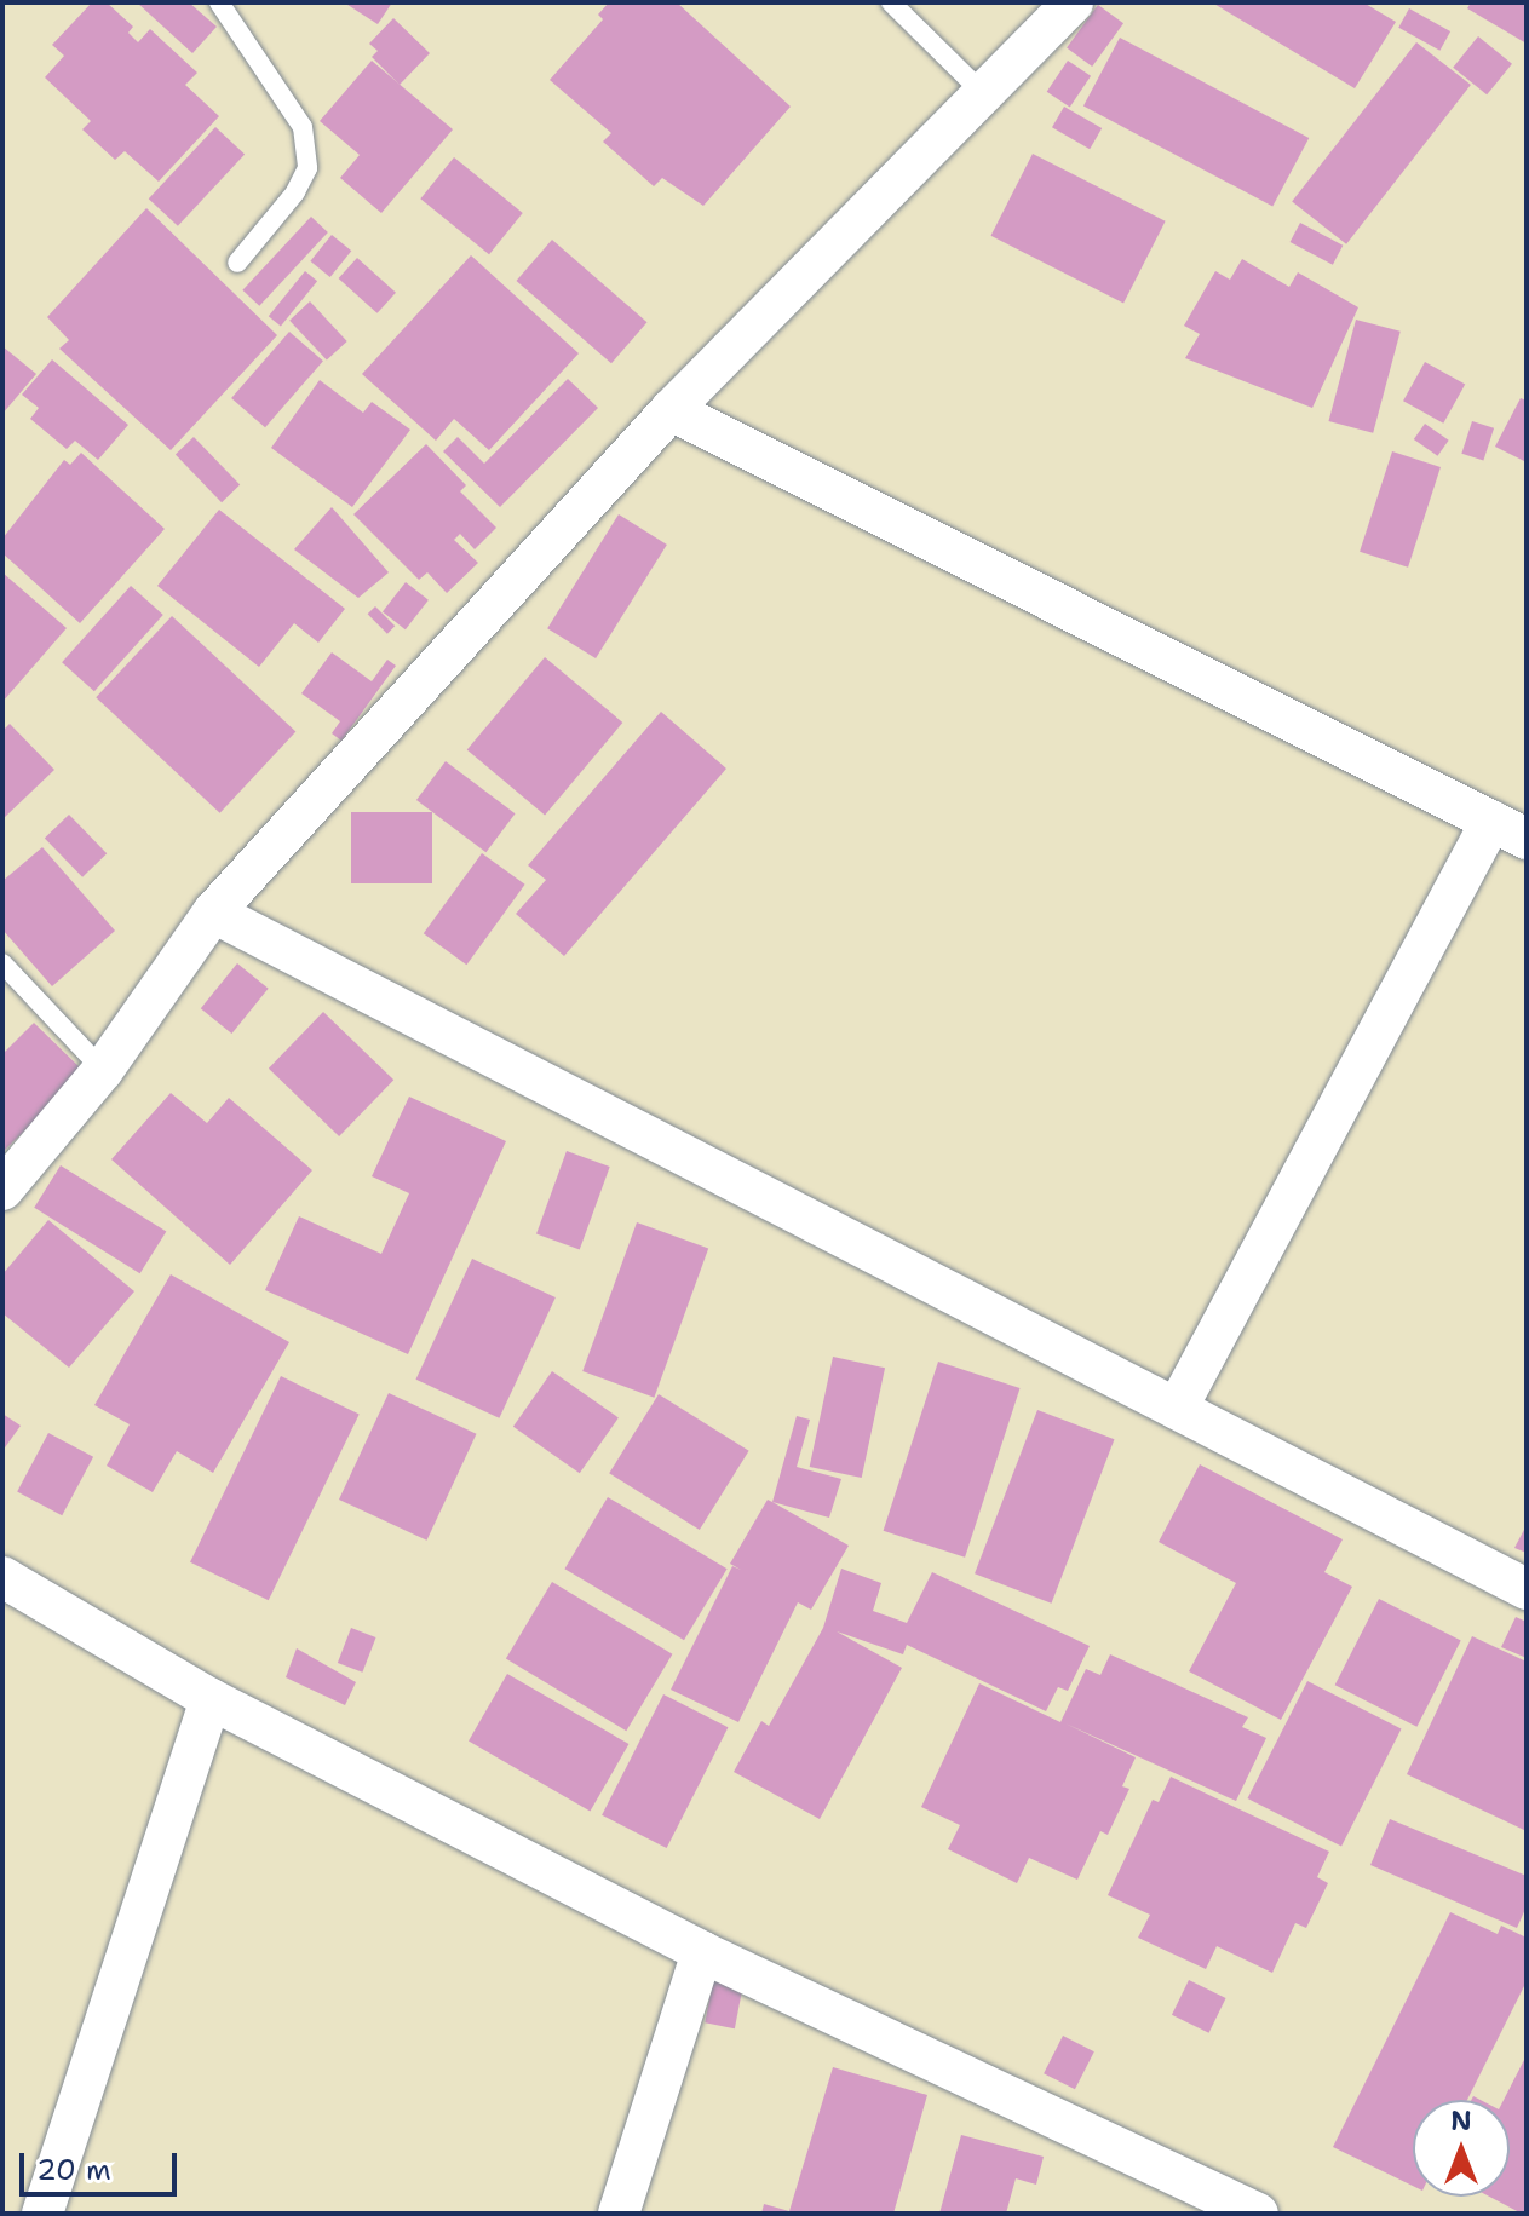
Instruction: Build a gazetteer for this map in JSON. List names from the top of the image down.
{
  "scale_bar": "20 m",
  "north": "top"
}
